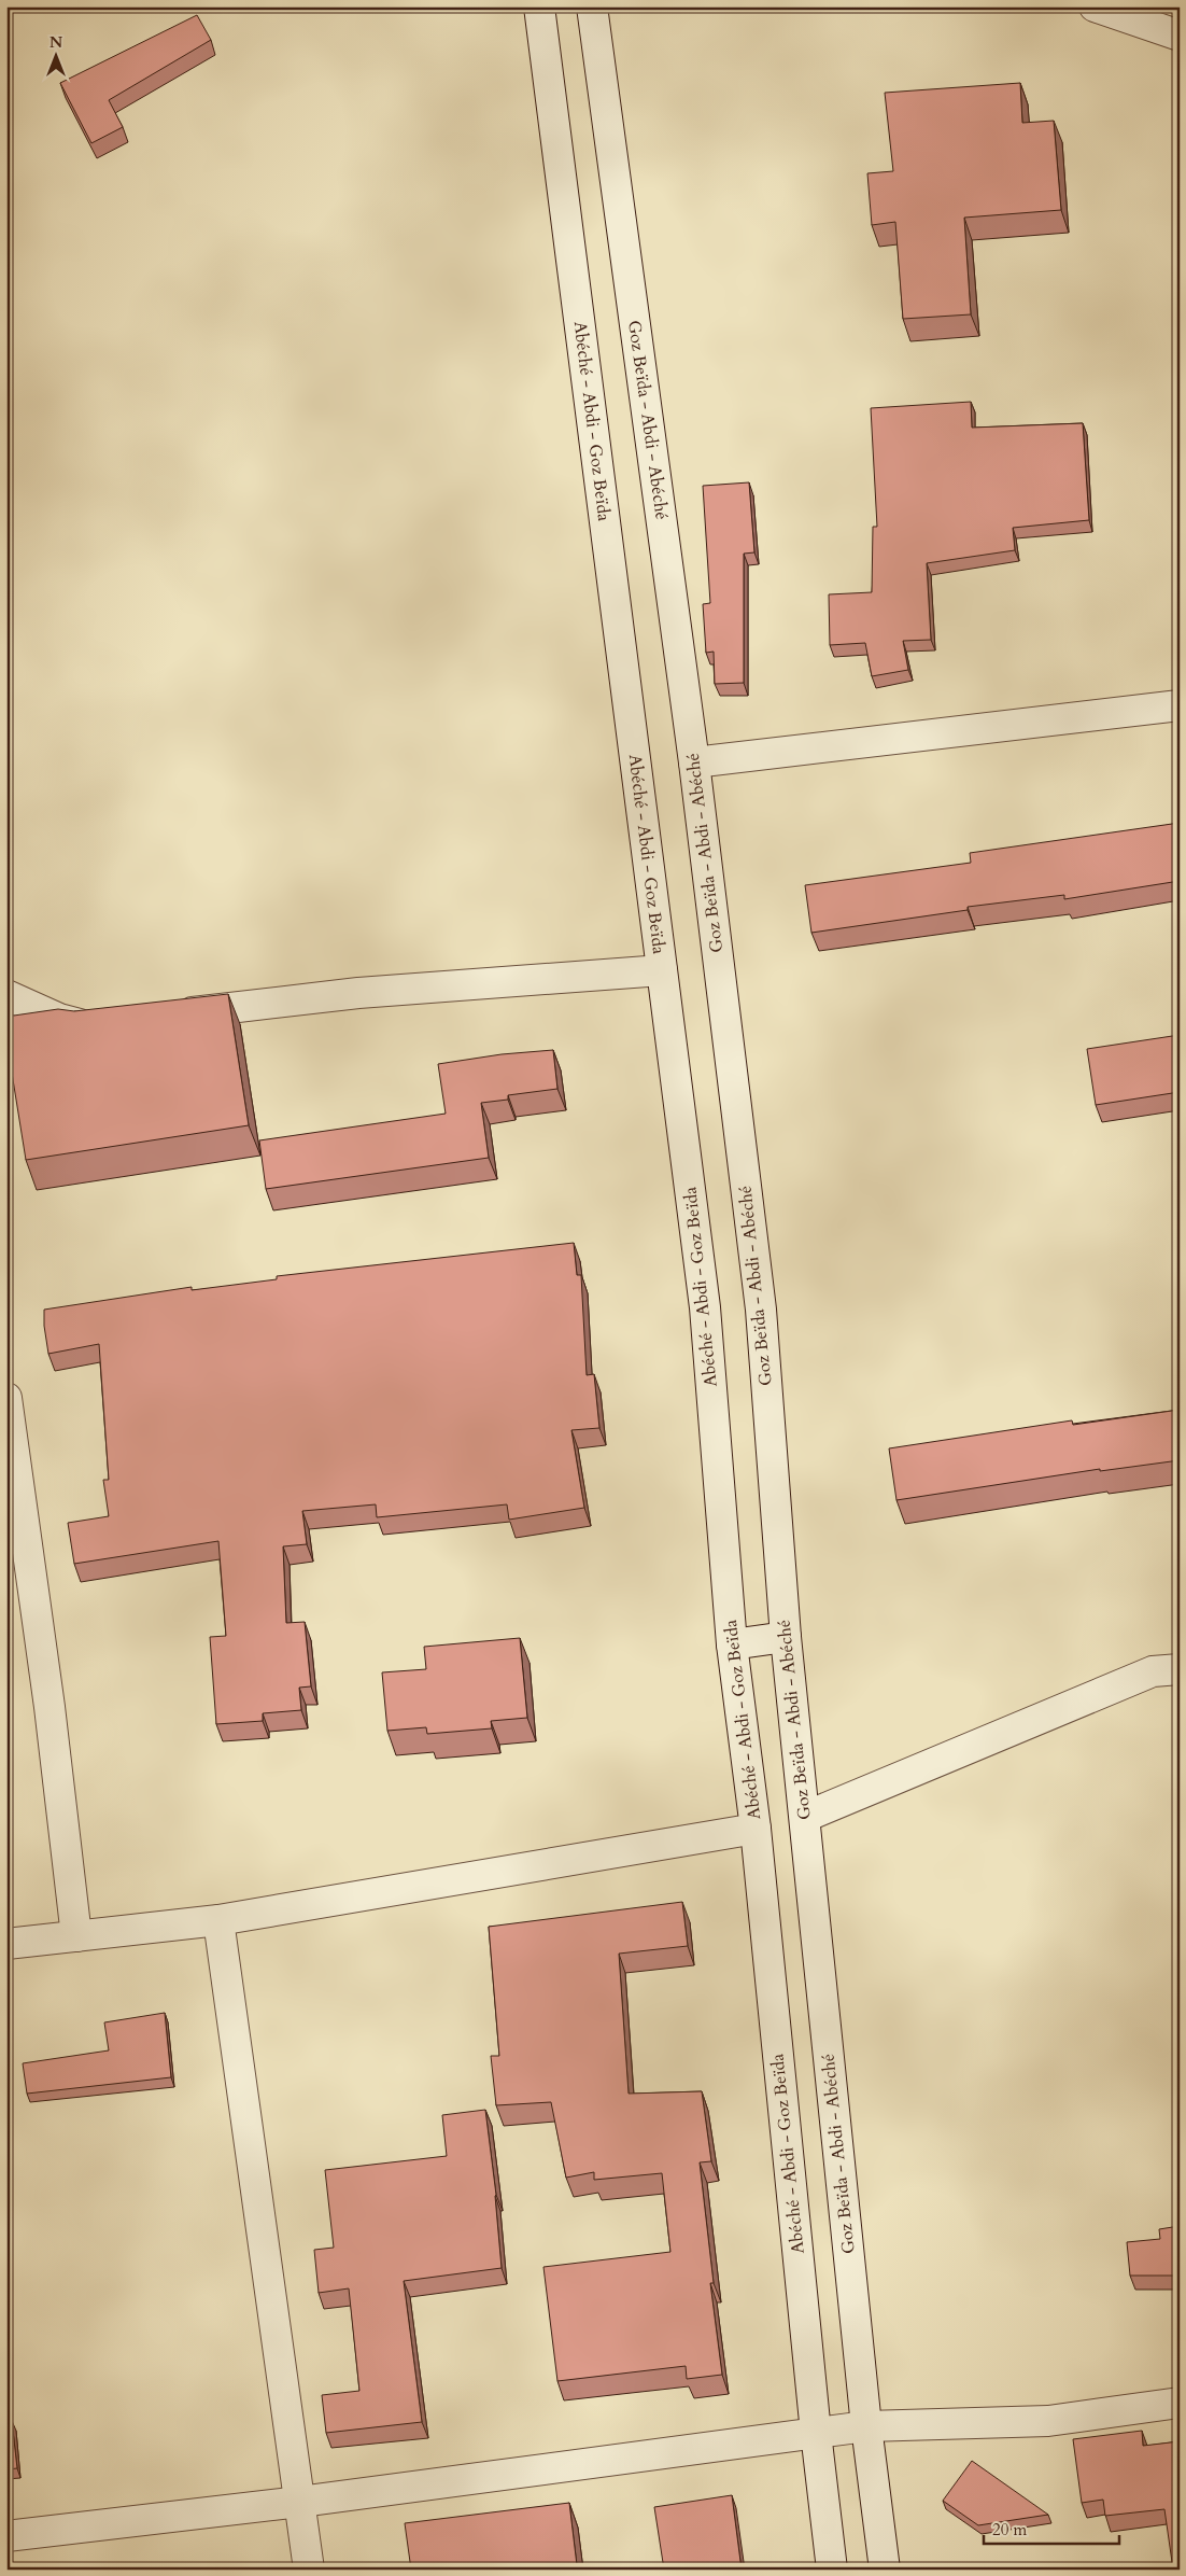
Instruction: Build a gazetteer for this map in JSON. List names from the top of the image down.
{
  "streets": {
    "main road": ["Goz Beïda - Abdi - Abéché", "Abéché - Abdi - Goz Beïda"]
  },
  "scale_bar": "20 m",
  "north": "top"
}
